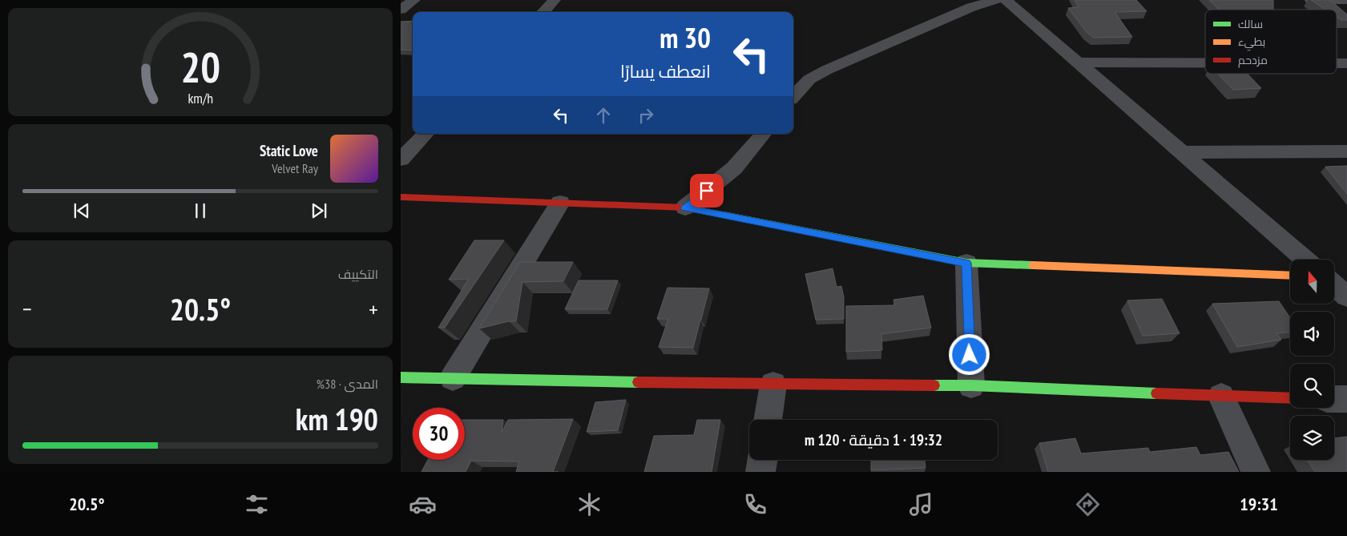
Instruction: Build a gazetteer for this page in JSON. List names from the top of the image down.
{
  "legend": ["سالك", "بطيء", "مزدحم"],
  "north": "top",
  "page": {
    "turn": ["30 m", "انعطف يسارًا"],
    "song": ["Static Love", "Velvet Ray"],
    "tile": [
      "التكييف",
      ["المدى · 38%", "190 km"]
    ],
    "heat": ["−", "20.5°", "+"],
    "limit": "30",
    "trip": "19:32 · 1 دقيقة · 120 m",
    "tabs": ["19:31", "20.5°"],
    "gauge": ["20", "km/h"]
  }
}
